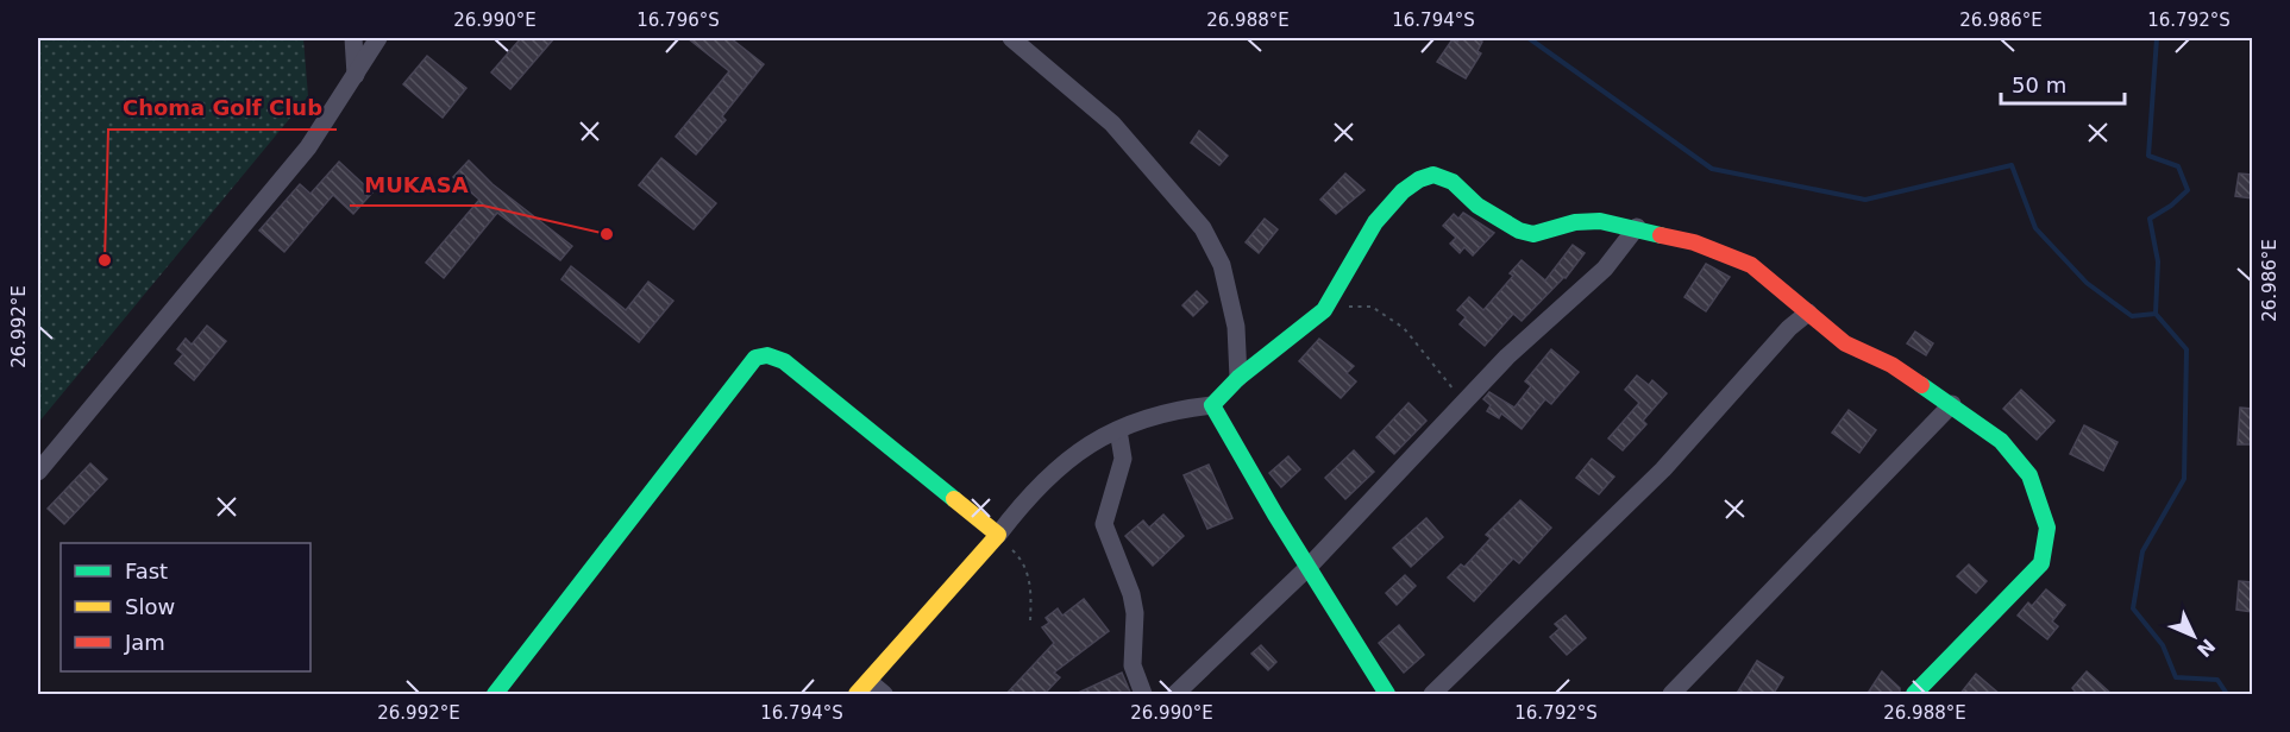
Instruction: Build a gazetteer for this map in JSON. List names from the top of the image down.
{
  "places": ["MUKASA", "Choma Golf Club"],
  "legend": ["Fast", "Slow", "Jam"],
  "scale_bar": "50 m",
  "north": "bottom right",
  "coordinates": [
    "26.990°E",
    "16.796°S",
    "26.988°E",
    "16.794°S",
    "26.986°E",
    "16.792°S",
    "26.992°E"
  ]
}
